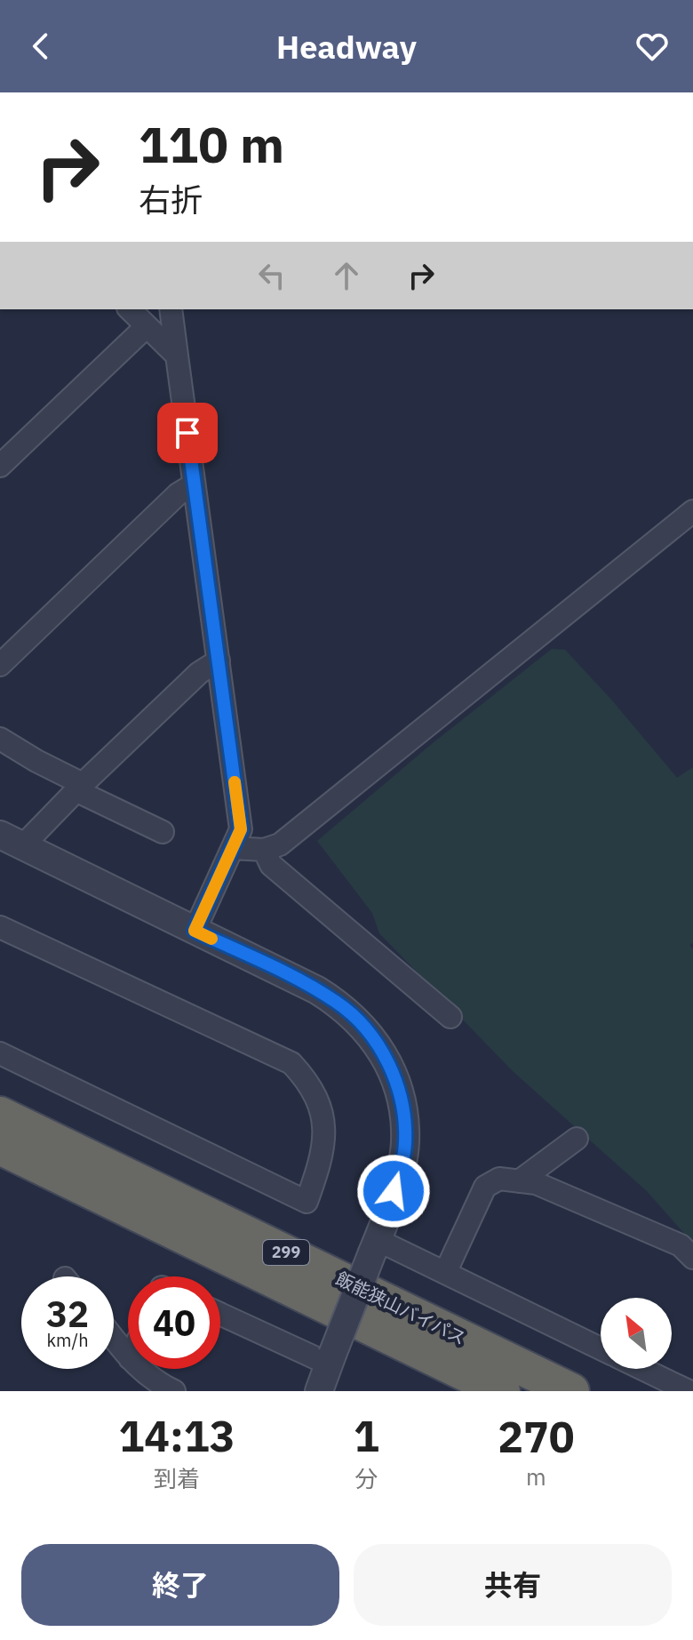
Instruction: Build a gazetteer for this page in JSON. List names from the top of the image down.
{
  "streets": {
    "highway": ["299", "飯能狭山バイパス"]
  },
  "north": "top left",
  "page": {
    "header": "Headway",
    "turn": ["110 m", "右折"],
    "speed": "32 km/h",
    "limit": "40",
    "eta": [
      "14:13",
      "到着",
      "1",
      "分",
      "270",
      "m"
    ],
    "buttons": ["終了", "共有"]
  }
}
